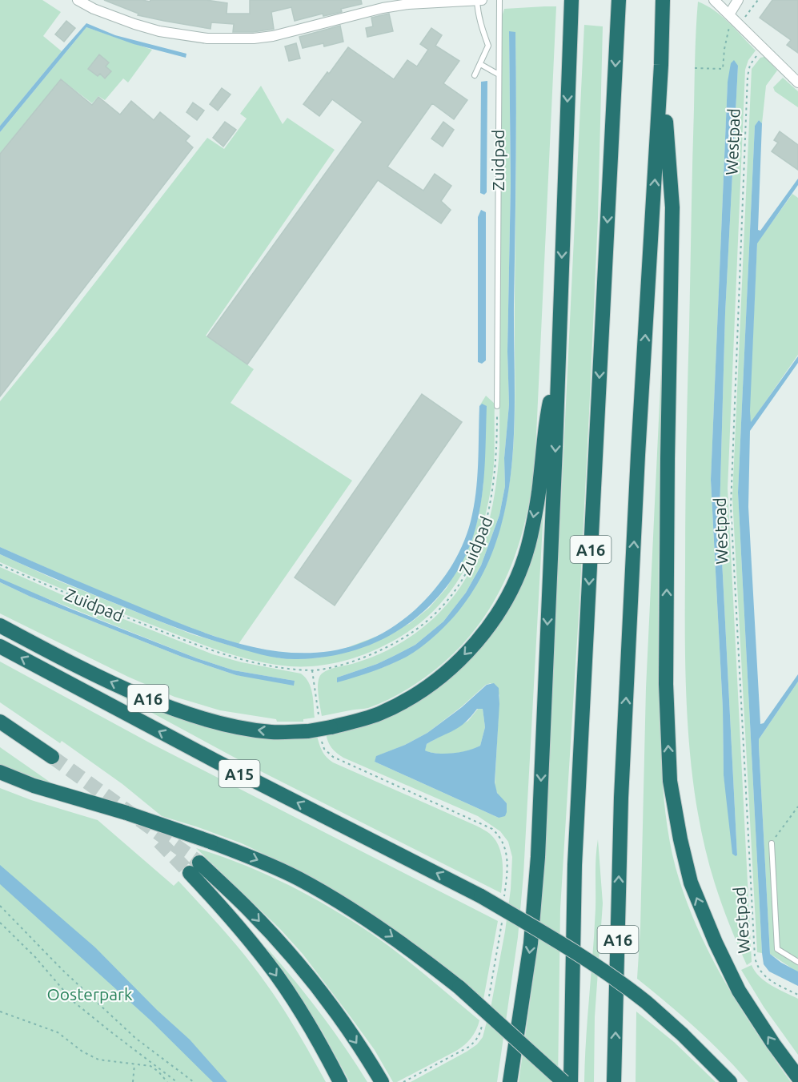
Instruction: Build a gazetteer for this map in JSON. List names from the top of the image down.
{
  "streets": {
    "highway": ["A16", "A15"],
    "lane": ["Zuidpad"],
    "path": ["Westpad"]
  },
  "parks": ["Oosterpark"]
}
